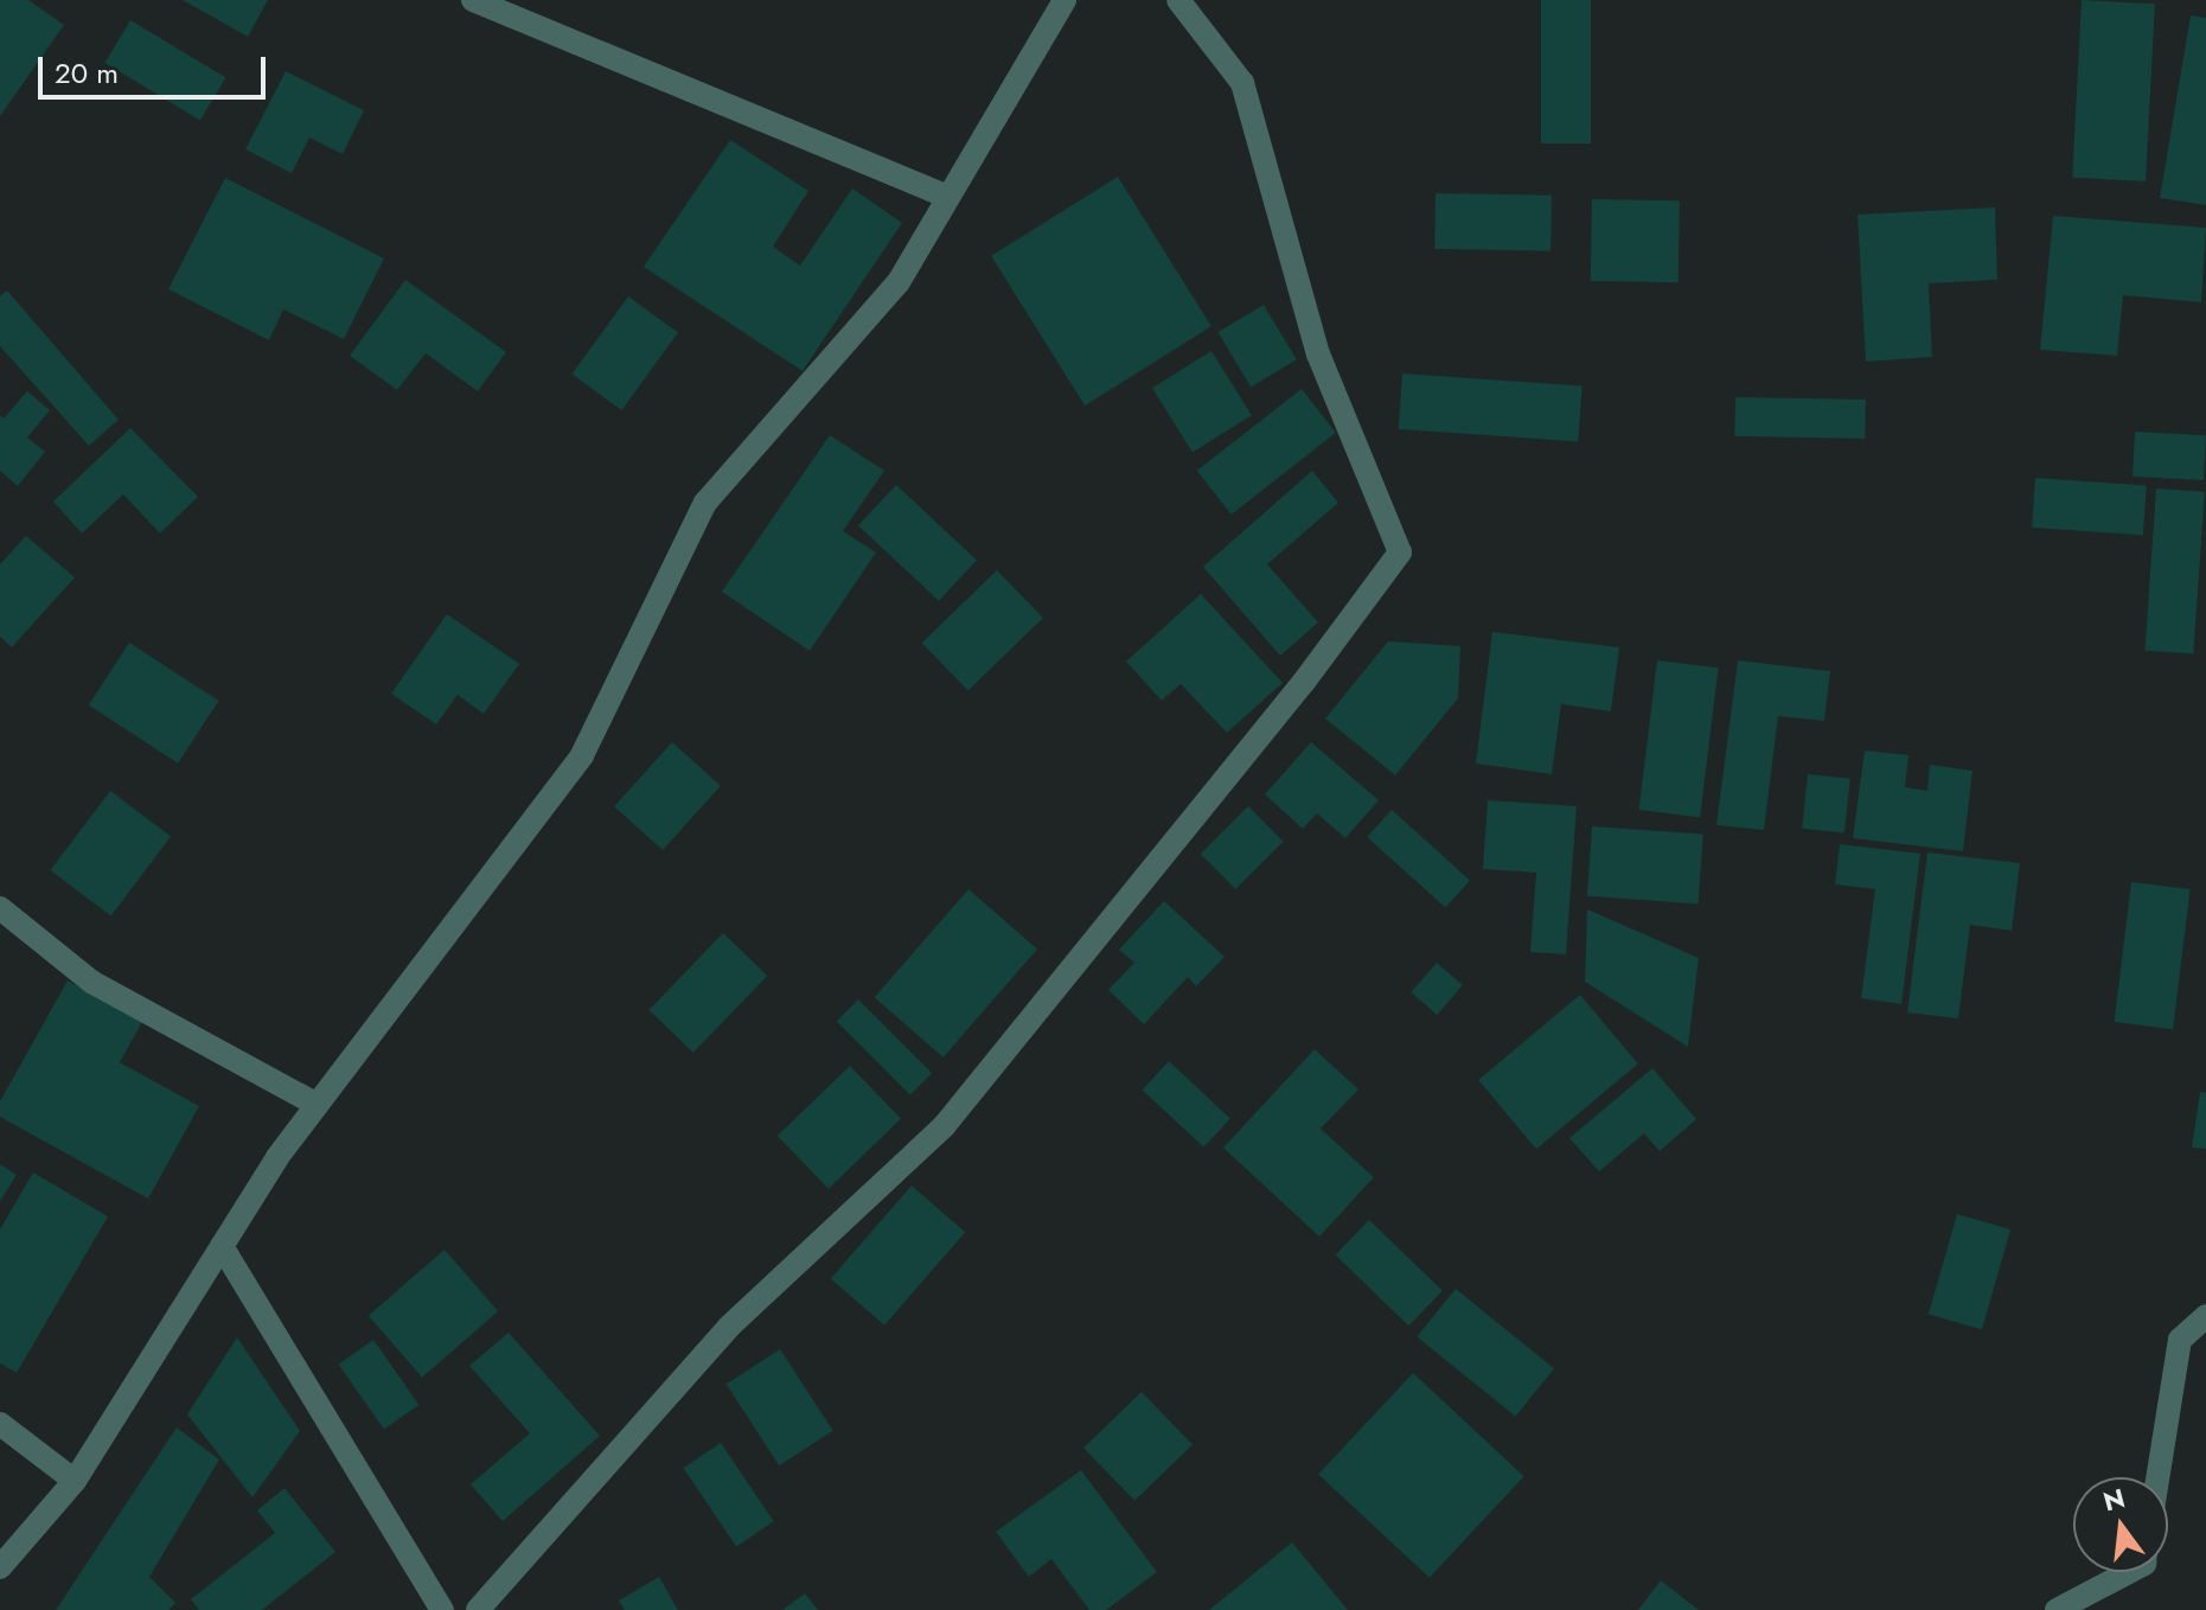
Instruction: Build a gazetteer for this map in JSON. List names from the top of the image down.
{
  "scale_bar": "20 m",
  "north": "top"
}
